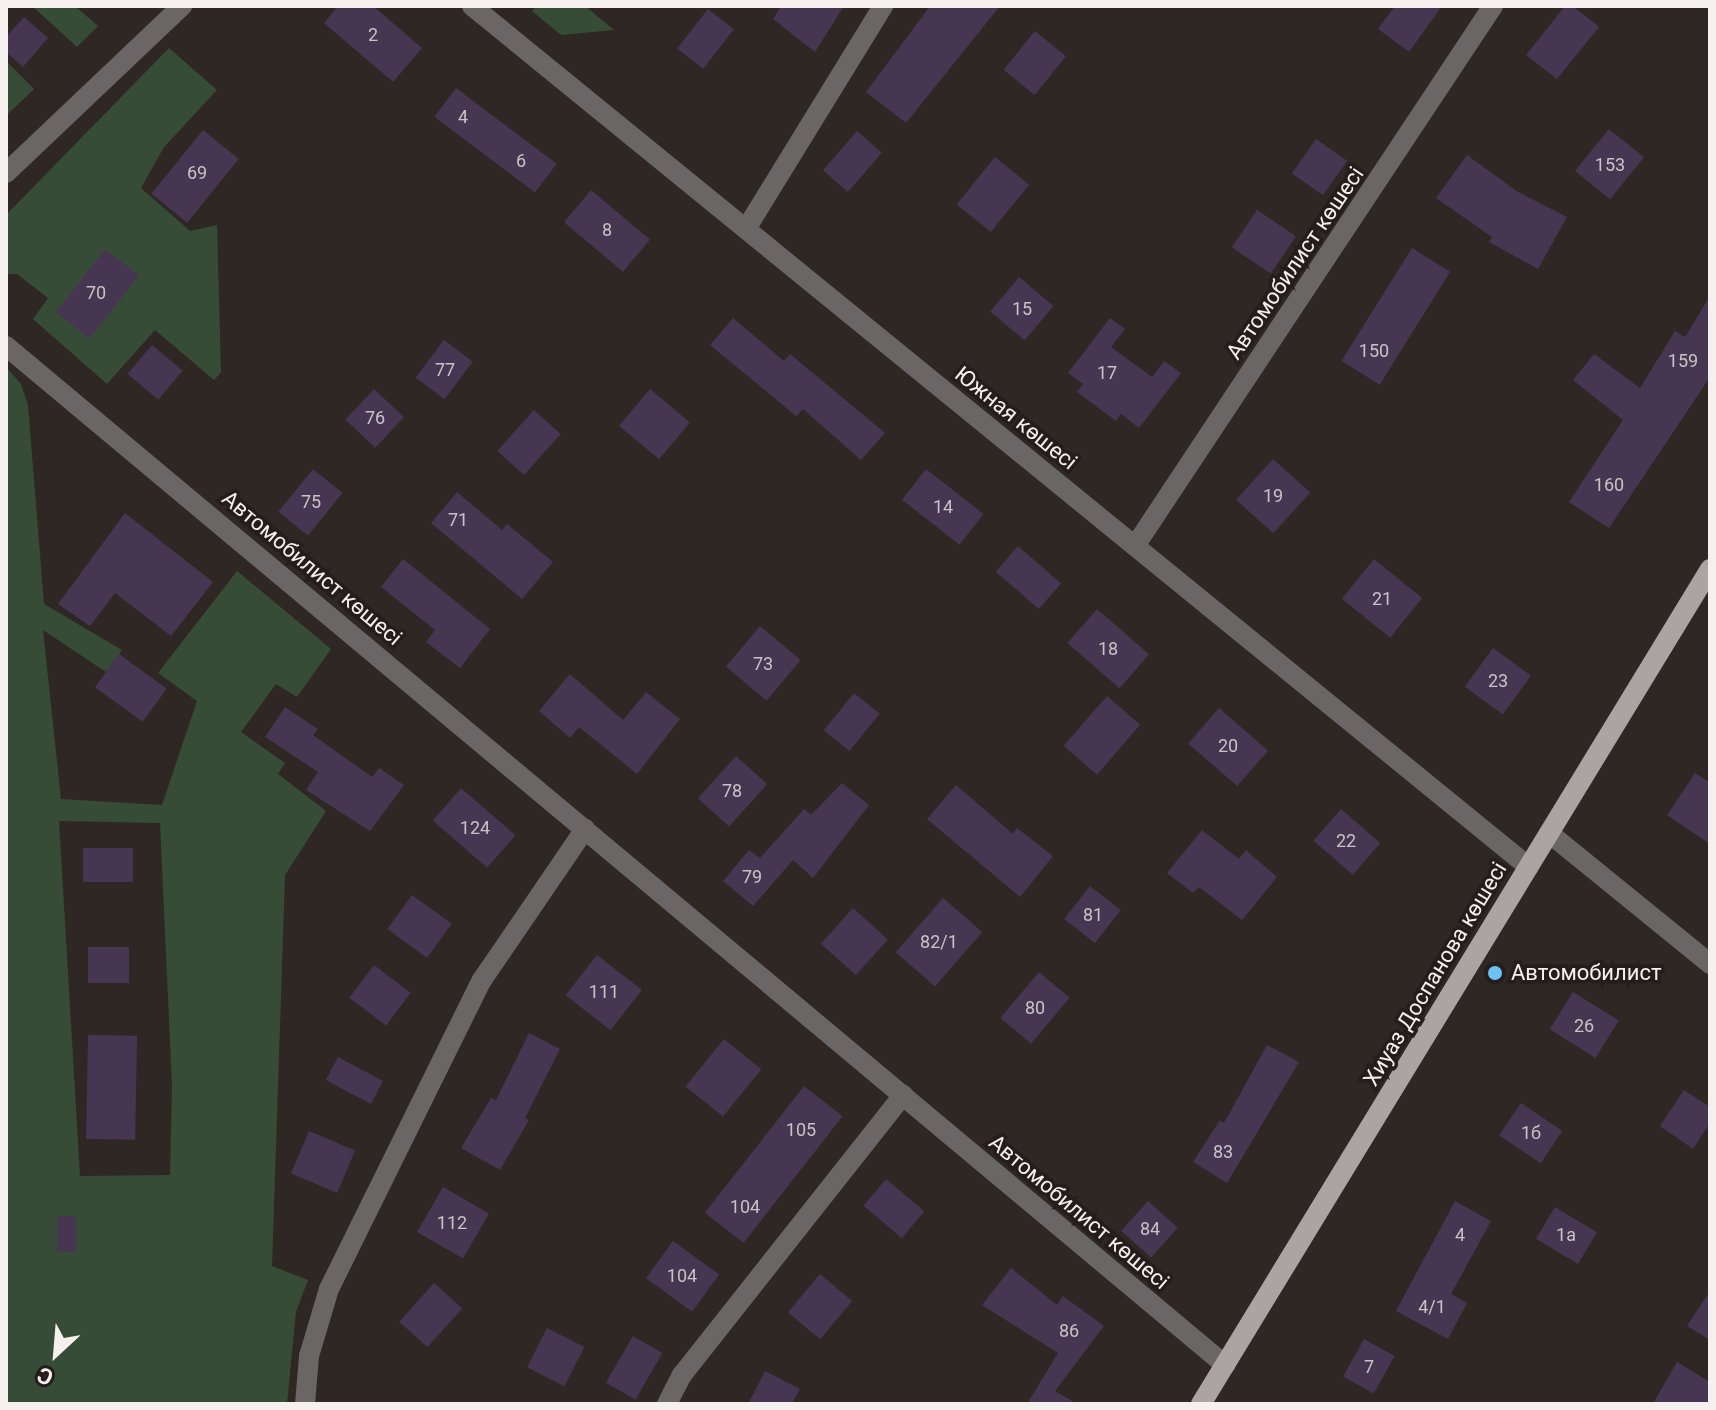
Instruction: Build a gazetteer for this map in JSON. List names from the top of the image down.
{
  "streets": {
    "main road": ["Хиуаз Доспанова көшесі"],
    "street": ["Автомобилист көшесі", "Южная көшесі"]
  },
  "crossings": [
    ["Автомобилист көшесі", "Южная көшесі"],
    ["Автомобилист көшесі", "Хиуаз Доспанова көшесі"],
    ["Южная көшесі", "Хиуаз Доспанова көшесі"]
  ],
  "places": ["Автомобилист"],
  "house_numbers": [
    "2",
    "4",
    "6",
    "153",
    "69",
    "8",
    "70",
    "15",
    "150",
    "159",
    "77",
    "17",
    "76",
    "160",
    "19",
    "75",
    "14",
    "71",
    "21",
    "18",
    "73",
    "23",
    "20",
    "78",
    "124",
    "22",
    "79",
    "81",
    "82/1",
    "111",
    "80",
    "26",
    "105",
    "1б",
    "83",
    "104",
    "112",
    "84",
    "4",
    "1а",
    "104",
    "4/1",
    "86",
    "7"
  ],
  "north": "bottom left"
}
